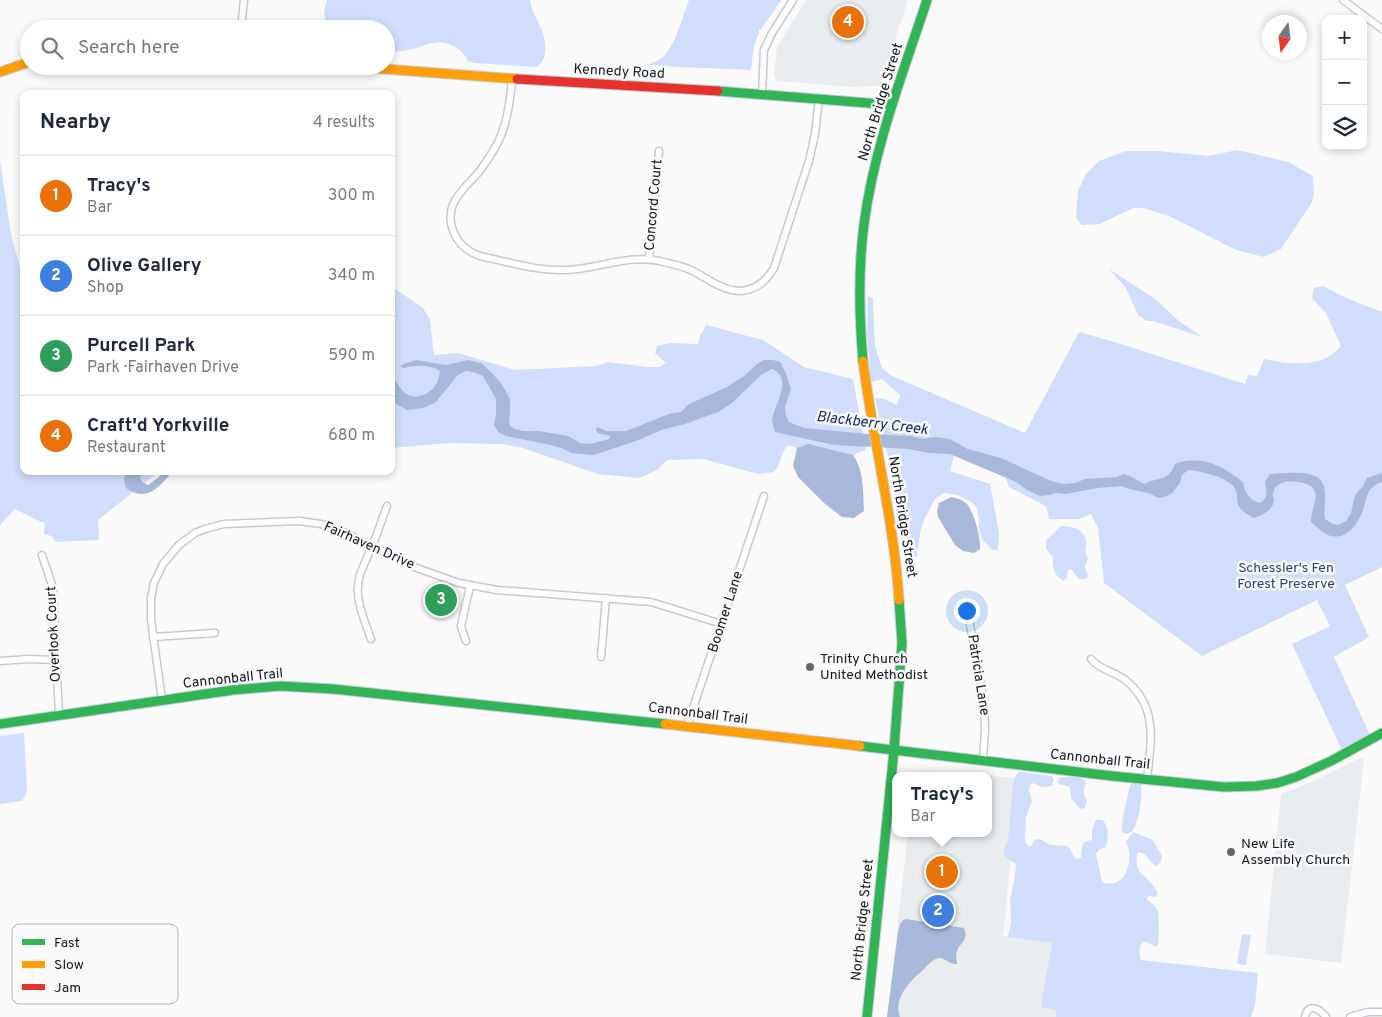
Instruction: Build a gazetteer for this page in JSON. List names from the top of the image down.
{
  "streets": {
    "main road": ["Kennedy Road", "North Bridge Street", "Cannonball Trail"],
    "street": [
      "Concord Court",
      "Fairhaven Drive",
      "Boomer Lane",
      "Overlook Court",
      "Patricia Lane"
    ]
  },
  "crossings": [
    ["Kennedy Road", "North Bridge Street"],
    ["North Bridge Street", "Cannonball Trail"],
    ["Fairhaven Drive", "Boomer Lane"],
    ["Fairhaven Drive", "Cannonball Trail"],
    ["Boomer Lane", "Cannonball Trail"],
    ["Overlook Court", "Cannonball Trail"],
    ["Patricia Lane", "Cannonball Trail"]
  ],
  "water": ["Blackberry Creek"],
  "parks": ["Schessler's Fen Forest Preserve"],
  "places": ["Trinity Church United Methodist", "New Life Assembly Church"],
  "legend": ["Fast", "Slow", "Jam"],
  "north": "bottom",
  "page": {
    "pins": [
      "4",
      "3",
      "1",
      "2"
    ],
    "map_buttons": ["+", "−"],
    "search": "Search here",
    "heading": ["Nearby", "4 results"],
    "list": [
      {
        "mark": "1",
        "name": "Tracy's",
        "note": "Bar",
        "value": "300 m"
      },
      {
        "mark": "2",
        "name": "Olive Gallery",
        "note": "Shop",
        "value": "340 m"
      },
      {
        "mark": "3",
        "name": "Purcell Park",
        "note": "Park · Fairhaven Drive",
        "value": "590 m"
      },
      {
        "mark": "4",
        "name": "Craft'd Yorkville",
        "note": "Restaurant",
        "value": "680 m"
      }
    ],
    "popup": ["Tracy's", "Bar"]
  }
}
